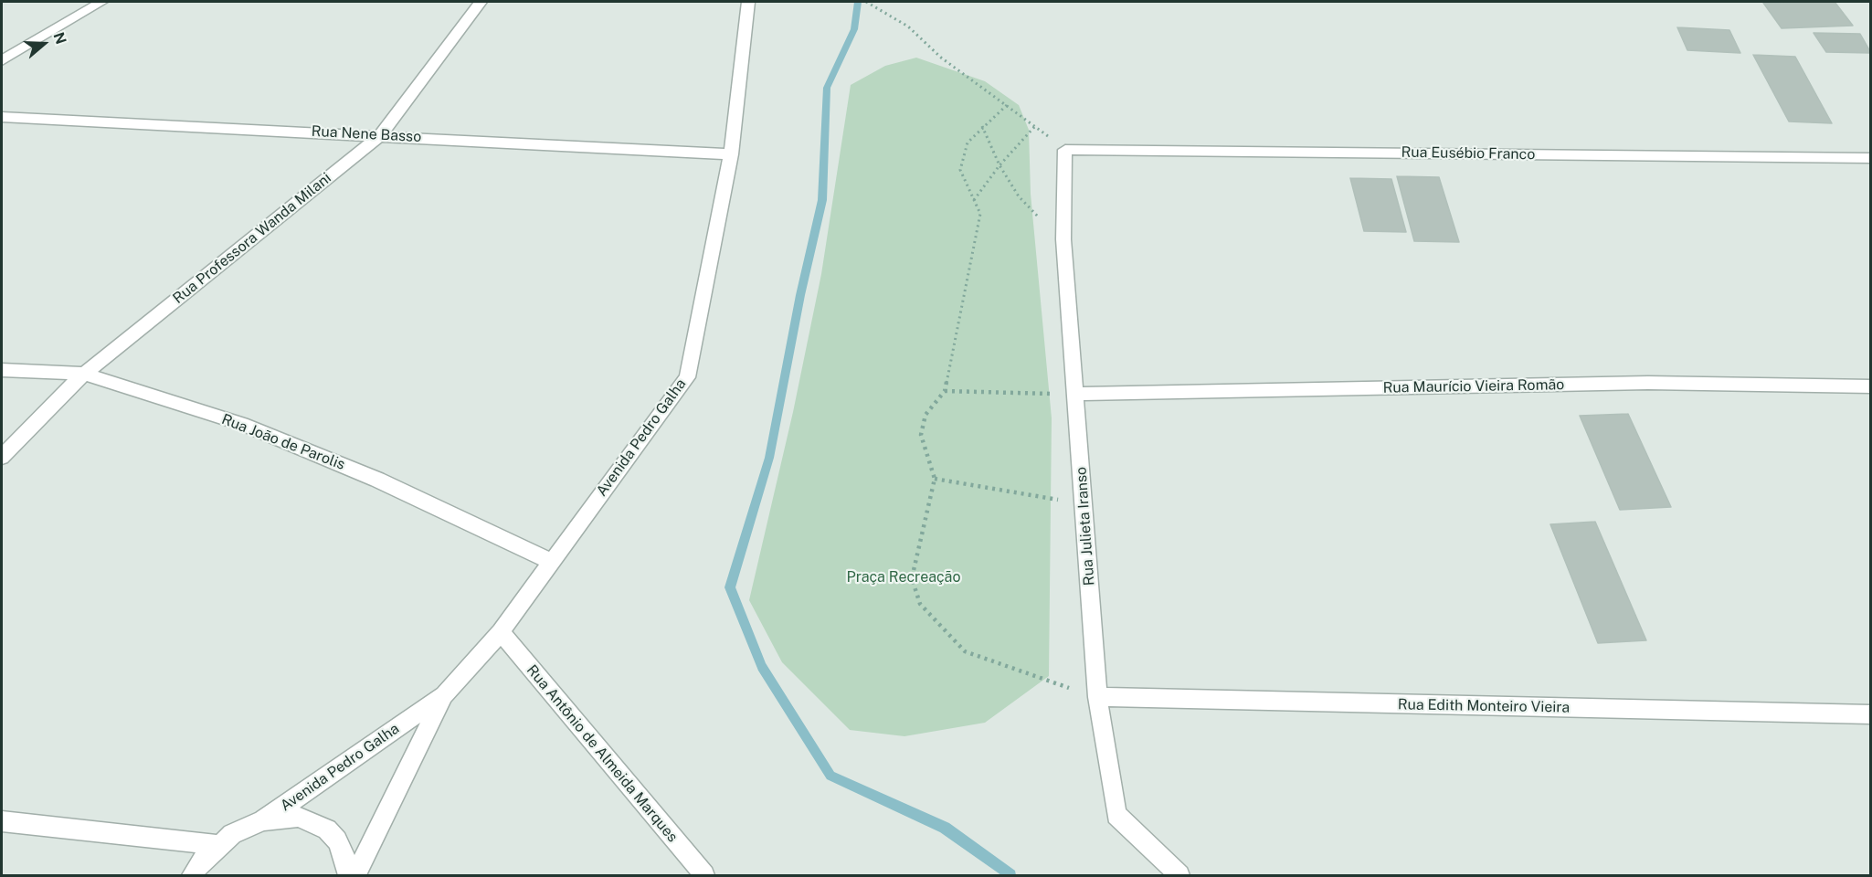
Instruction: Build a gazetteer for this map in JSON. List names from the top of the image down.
{
  "streets": {
    "street": [
      "Rua Nene Basso",
      "Rua Eusébio Franco",
      "Rua Professora Wanda Milani",
      "Rua Maurício Vieira Romão",
      "Avenida Pedro Galha",
      "Rua João de Parolis",
      "Rua Julieta Iranso",
      "Rua Edith Monteiro Vieira",
      "Rua Antônio de Almeida Marques"
    ]
  },
  "crossings": [
    ["Rua Nene Basso", "Rua Professora Wanda Milani"],
    ["Rua Nene Basso", "Avenida Pedro Galha"],
    ["Rua Eusébio Franco", "Rua Julieta Iranso"],
    ["Rua Professora Wanda Milani", "Rua João de Parolis"],
    ["Rua Maurício Vieira Romão", "Rua Julieta Iranso"],
    ["Avenida Pedro Galha", "Rua João de Parolis"],
    ["Avenida Pedro Galha", "Rua Antônio de Almeida Marques"],
    ["Rua Julieta Iranso", "Rua Edith Monteiro Vieira"]
  ],
  "parks": ["Praça Recreação"],
  "north": "right"
}
